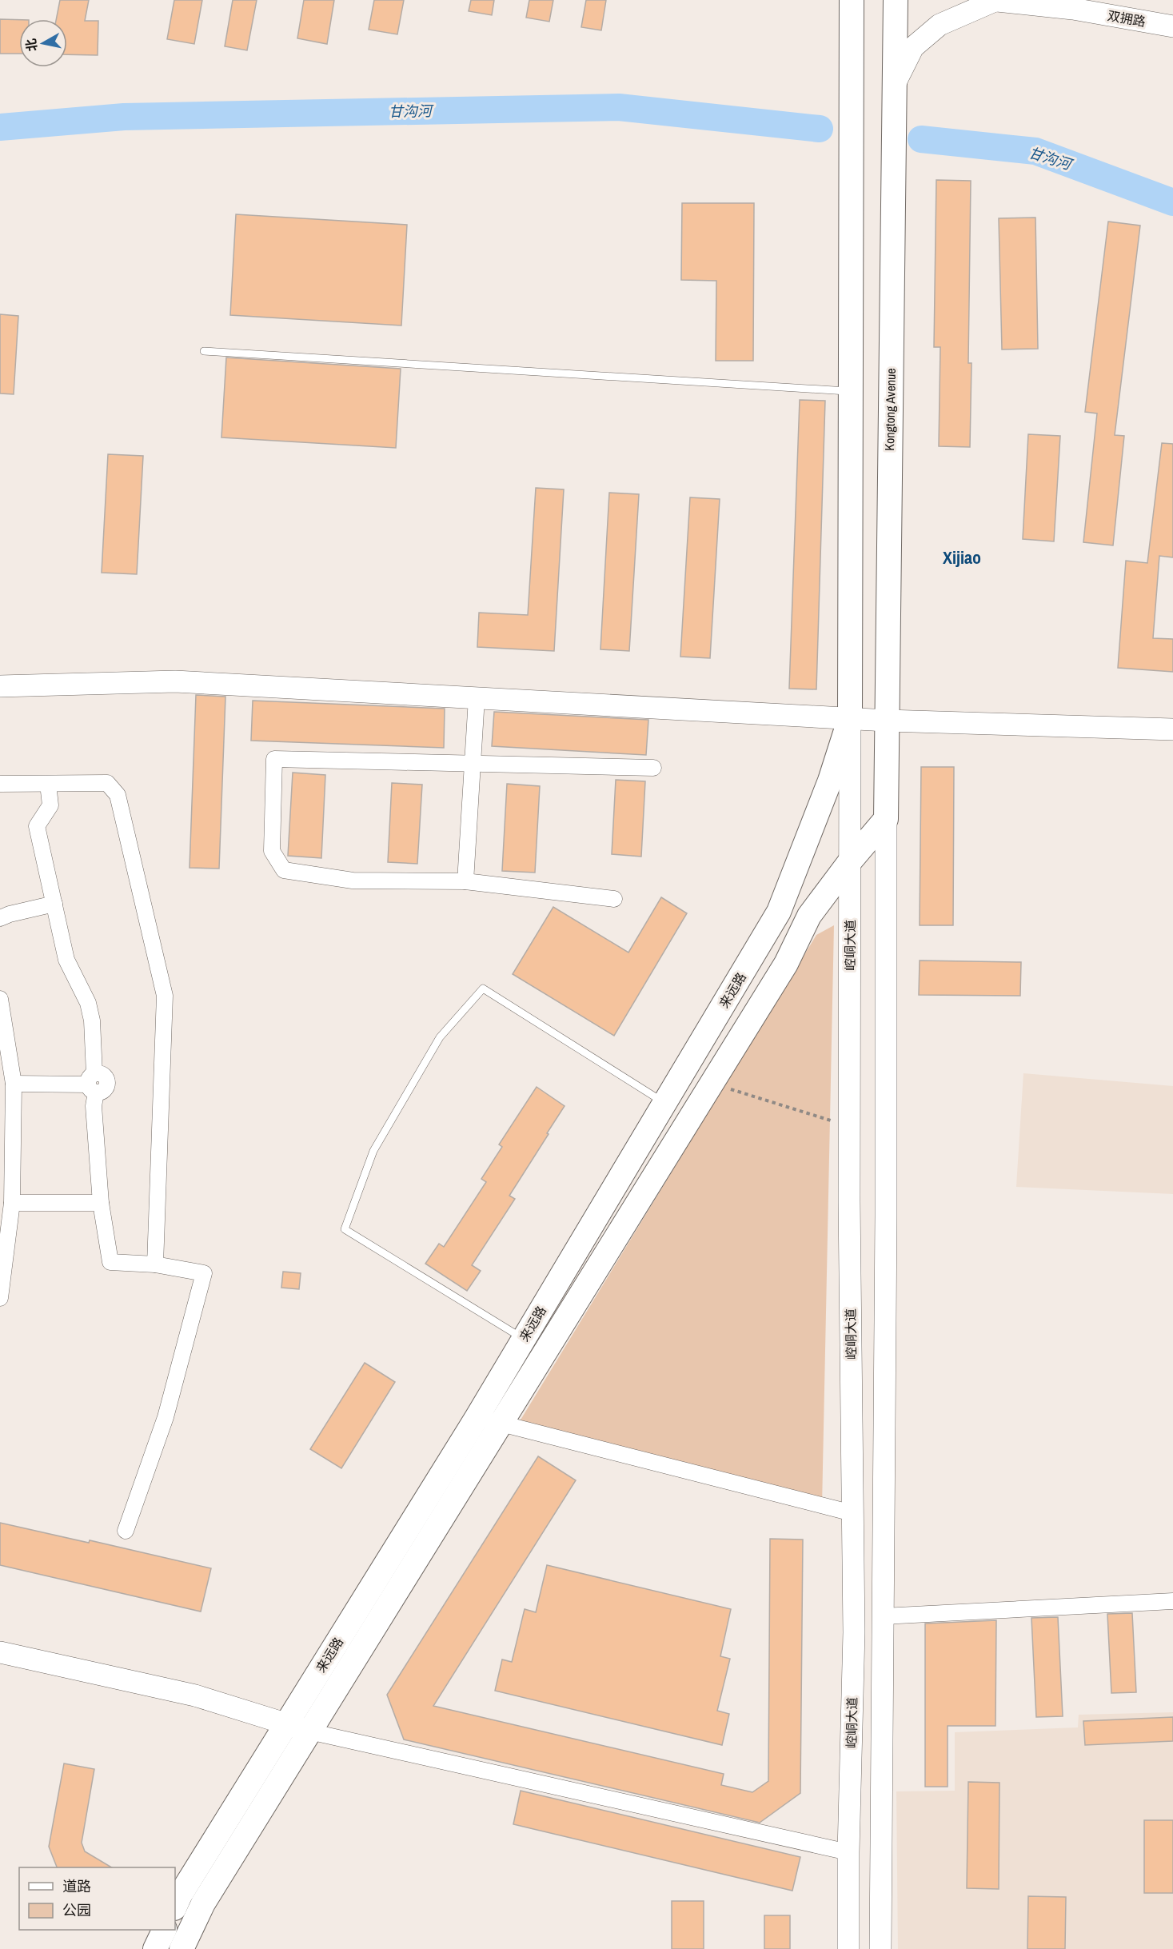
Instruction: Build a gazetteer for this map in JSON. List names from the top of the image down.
{
  "streets": {
    "main road": [
      "双拥路",
      "Kongtong Avenue",
      "崆峒大道",
      "来远路"
    ]
  },
  "crossings": [
    ["双拥路", "Kongtong Avenue"],
    ["Kongtong Avenue", "来远路"],
    ["崆峒大道", "来远路"]
  ],
  "districts": ["Xijiao"],
  "water": ["甘沟河"],
  "legend": ["道路", "公园"],
  "north": "left"
}
